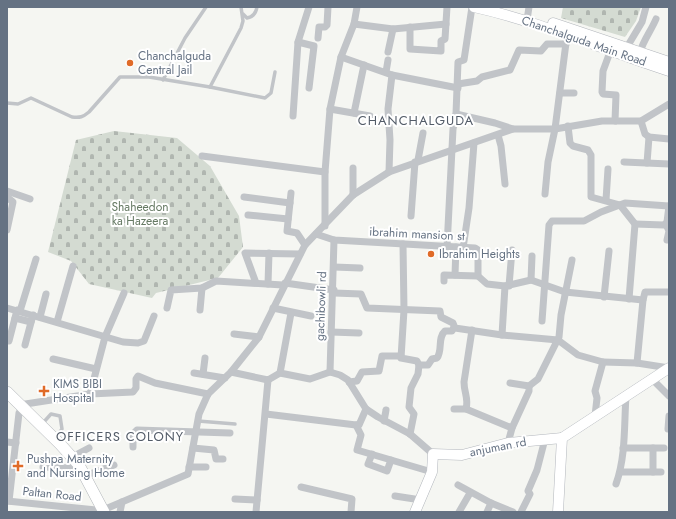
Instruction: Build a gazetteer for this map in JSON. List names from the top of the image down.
{
  "streets": {
    "street": [
      "Chanchalguda Main Road",
      "ibrahim mansion st",
      "gachibowli rd",
      "anjuman rd",
      "Paltan Road"
    ]
  },
  "crossings": [
    ["ibrahim mansion st", "gachibowli rd"]
  ],
  "districts": ["CHANCHALGUDA", "OFFICERS COLONY"],
  "parks": ["Shaheedon ka Hazeera"],
  "places": {
    "other": ["Chanchalguda Central Jail", "Ibrahim Heights"],
    "health": ["KIMS BIBI Hospital", "Pushpa Maternity and Nursing Home"]
  }
}
